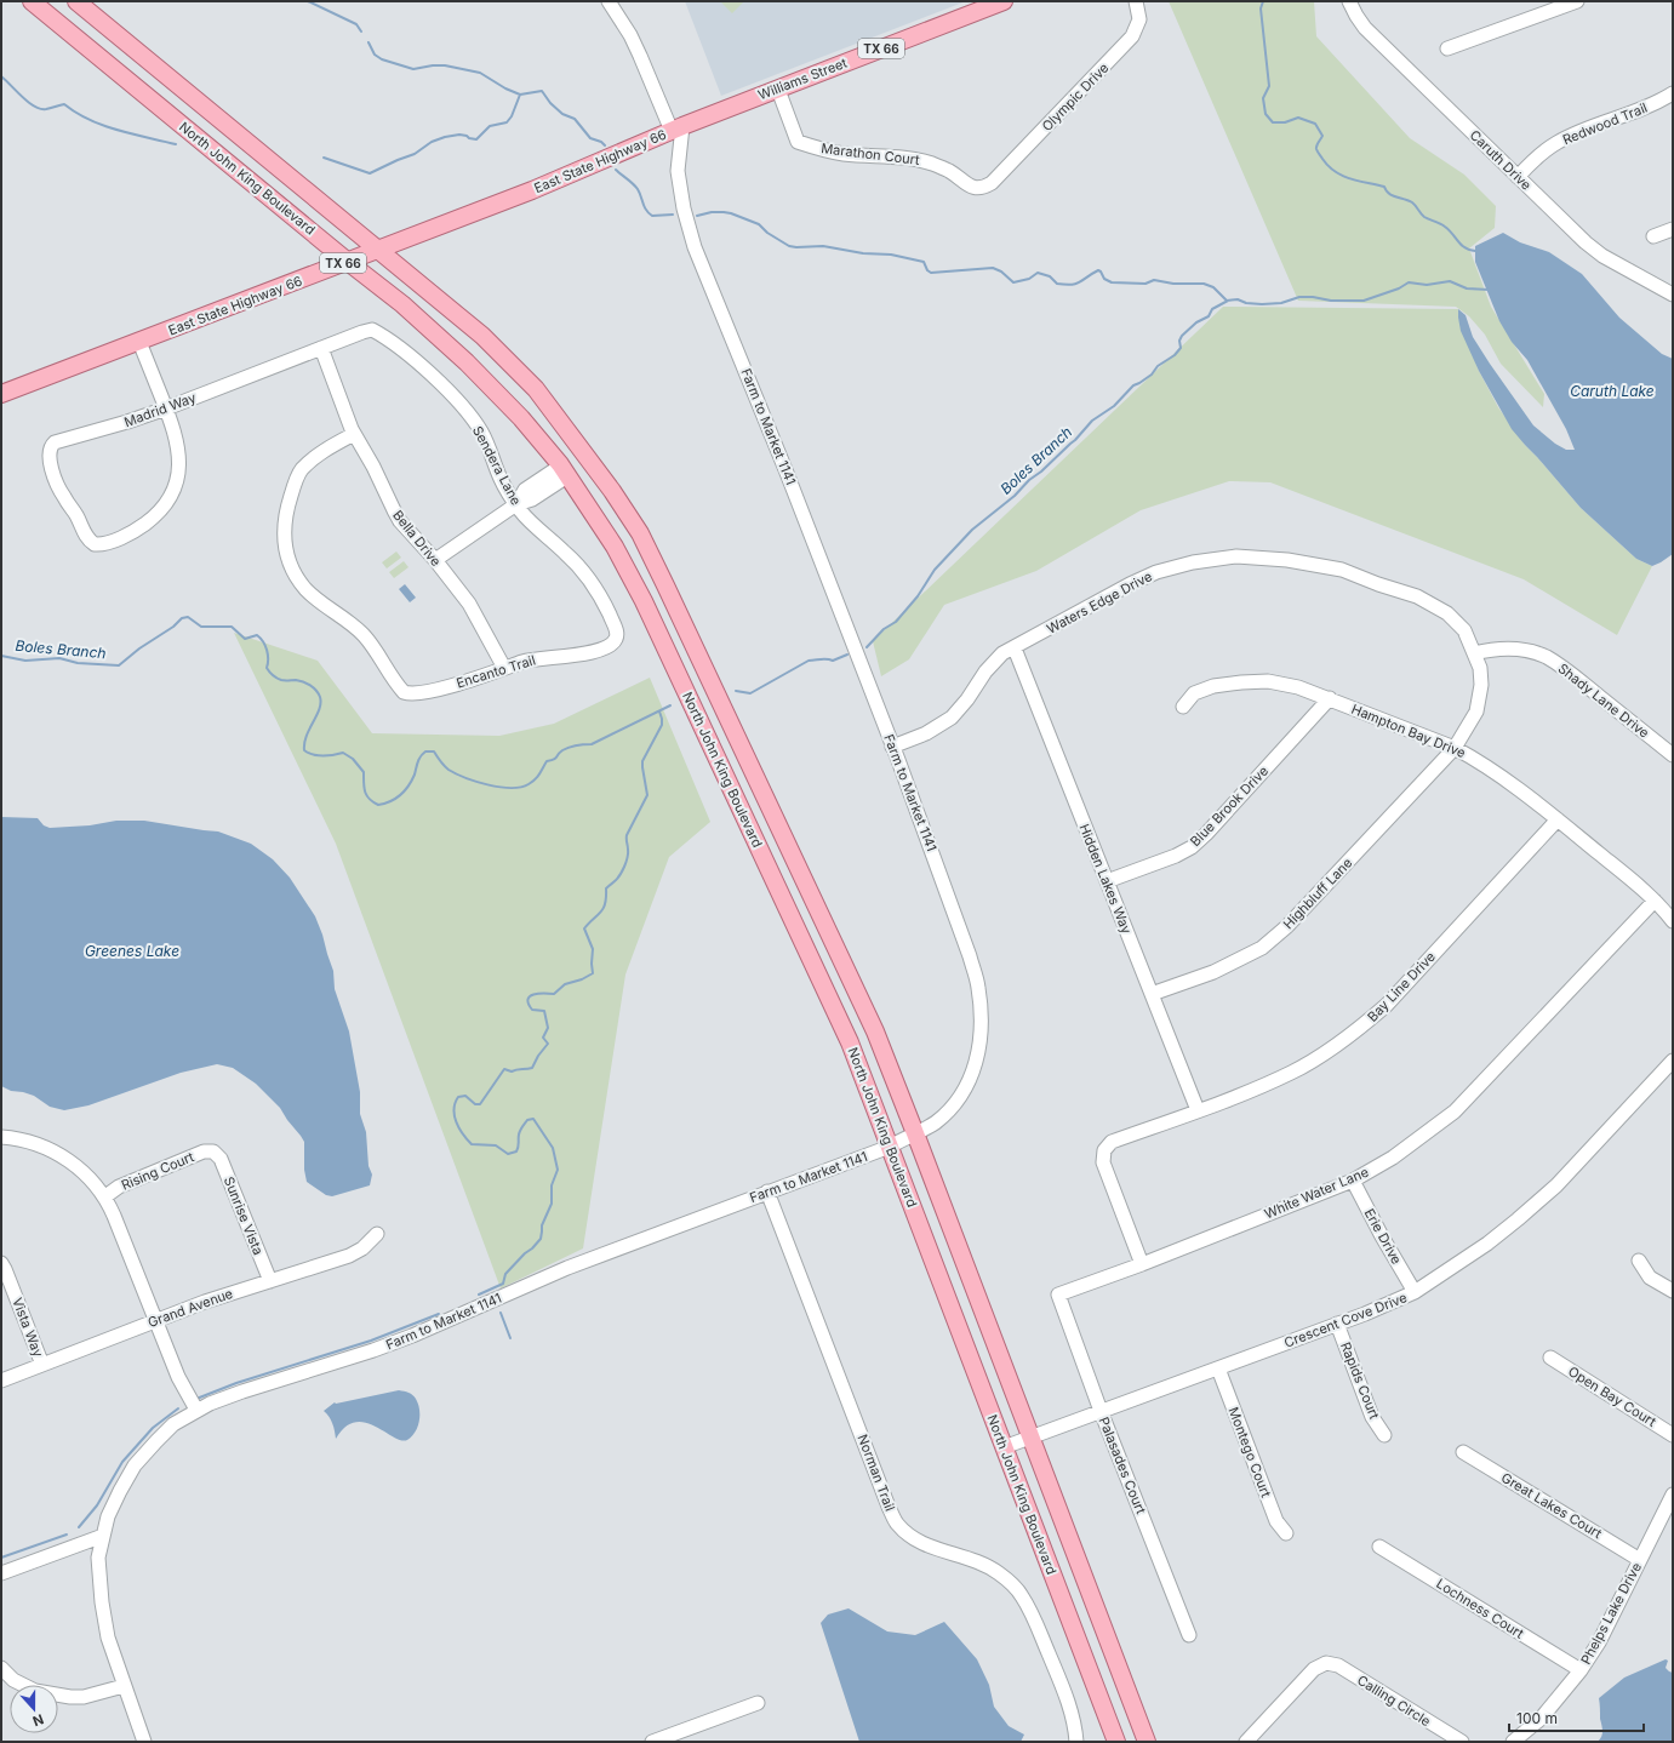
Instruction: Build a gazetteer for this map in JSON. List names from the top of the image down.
{
  "streets": {
    "main road": [
      "TX 66",
      "Williams Street",
      "East State Highway 66",
      "North John King Boulevard"
    ],
    "street": [
      "Olympic Drive",
      "Redwood Trail",
      "Marathon Court",
      "Caruth Drive",
      "Madrid Way",
      "Farm to Market 1141",
      "Sendera Lane",
      "Bella Drive",
      "Waters Edge Drive",
      "Encanto Trail",
      "Shady Lane Drive",
      "Hampton Bay Drive",
      "Blue Brook Drive",
      "Hidden Lakes Way",
      "Highbluff Lane",
      "Bay Line Drive",
      "Rising Court",
      "White Water Lane",
      "Sunrise Vista",
      "Erie Drive",
      "Grand Avenue",
      "Crescent Cove Drive",
      "Vista Way",
      "Rapids Court",
      "Open Bay Court",
      "Montego Court",
      "Palasades Court",
      "Norman Trail",
      "Great Lakes Court",
      "Lochness Court",
      "Phelps Lake Drive",
      "Calling Circle"
    ]
  },
  "crossings": [
    ["Williams Street", "Marathon Court"],
    ["Williams Street", "East State Highway 66"],
    ["Williams Street", "Farm to Market 1141"],
    ["Olympic Drive", "Marathon Court"],
    ["Redwood Trail", "Caruth Drive"],
    ["East State Highway 66", "North John King Boulevard"],
    ["East State Highway 66", "Farm to Market 1141"],
    ["North John King Boulevard", "Farm to Market 1141"],
    ["North John King Boulevard", "Crescent Cove Drive"],
    ["Madrid Way", "Sendera Lane"],
    ["Madrid Way", "Bella Drive"],
    ["Farm to Market 1141", "Waters Edge Drive"],
    ["Farm to Market 1141", "Norman Trail"],
    ["Sendera Lane", "Encanto Trail"],
    ["Bella Drive", "Encanto Trail"],
    ["Waters Edge Drive", "Shady Lane Drive"],
    ["Waters Edge Drive", "Hampton Bay Drive"],
    ["Waters Edge Drive", "Hidden Lakes Way"],
    ["Waters Edge Drive", "Highbluff Lane"],
    ["Hampton Bay Drive", "Blue Brook Drive"],
    ["Hampton Bay Drive", "Highbluff Lane"],
    ["Hampton Bay Drive", "Bay Line Drive"],
    ["Hampton Bay Drive", "White Water Lane"],
    ["Blue Brook Drive", "Hidden Lakes Way"],
    ["Hidden Lakes Way", "Highbluff Lane"],
    ["Hidden Lakes Way", "Bay Line Drive"],
    ["Bay Line Drive", "White Water Lane"],
    ["Rising Court", "Sunrise Vista"],
    ["White Water Lane", "Erie Drive"],
    ["White Water Lane", "Palasades Court"],
    ["Sunrise Vista", "Grand Avenue"],
    ["Erie Drive", "Crescent Cove Drive"],
    ["Grand Avenue", "Vista Way"],
    ["Crescent Cove Drive", "Rapids Court"],
    ["Crescent Cove Drive", "Montego Court"],
    ["Crescent Cove Drive", "Palasades Court"],
    ["Great Lakes Court", "Phelps Lake Drive"],
    ["Lochness Court", "Phelps Lake Drive"]
  ],
  "water": ["Caruth Lake", "Boles Branch", "Greenes Lake"],
  "scale_bar": "100 m",
  "north": "bottom"
}
